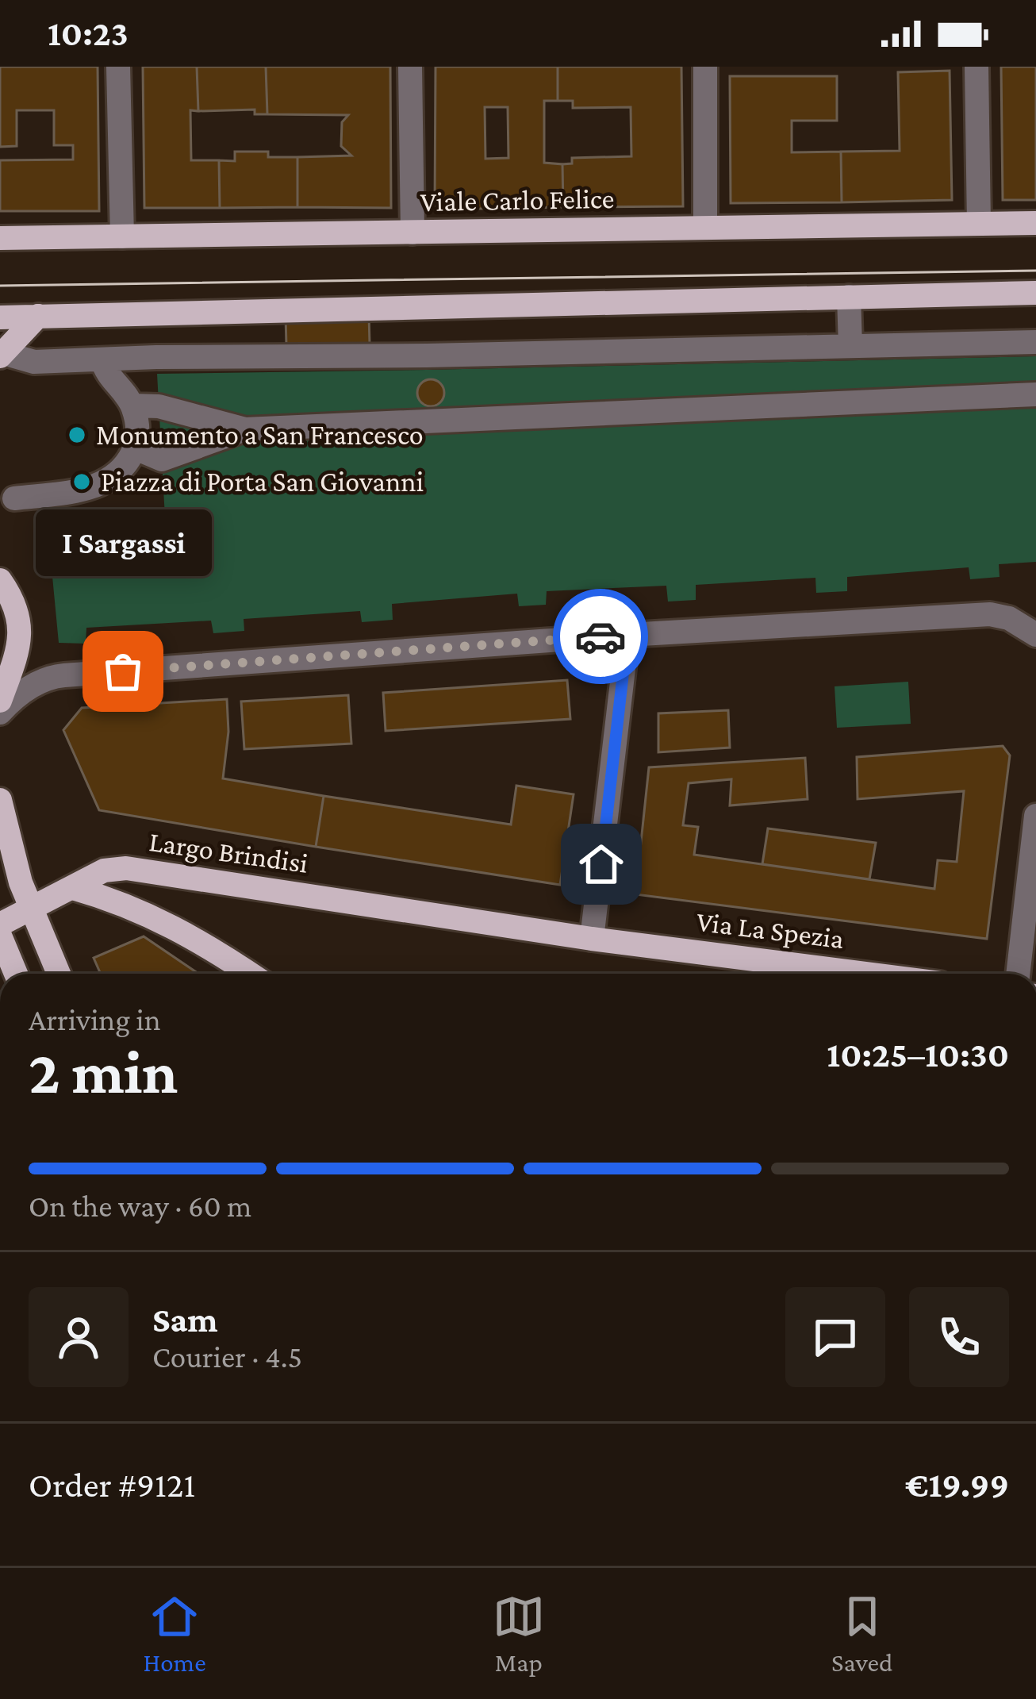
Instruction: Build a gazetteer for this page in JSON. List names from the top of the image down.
{
  "streets": {
    "main road": ["Viale Carlo Felice", "Largo Brindisi", "Via La Spezia"]
  },
  "crossings": [
    ["Largo Brindisi", "Via La Spezia"]
  ],
  "places": ["Monumento a San Francesco", "Piazza di Porta San Giovanni", "I Sargassi"],
  "page": {
    "status": "10:23",
    "bubble": "I Sargassi",
    "heading": ["2 min", "Arriving in", "10:25–10:30"],
    "panel": [
      "Sam",
      "Courier · 4.5",
      "Order #9121",
      "€19.99"
    ],
    "bar": "On the way · 60 m",
    "tabs": ["Home", "Map", "Saved"]
  }
}
